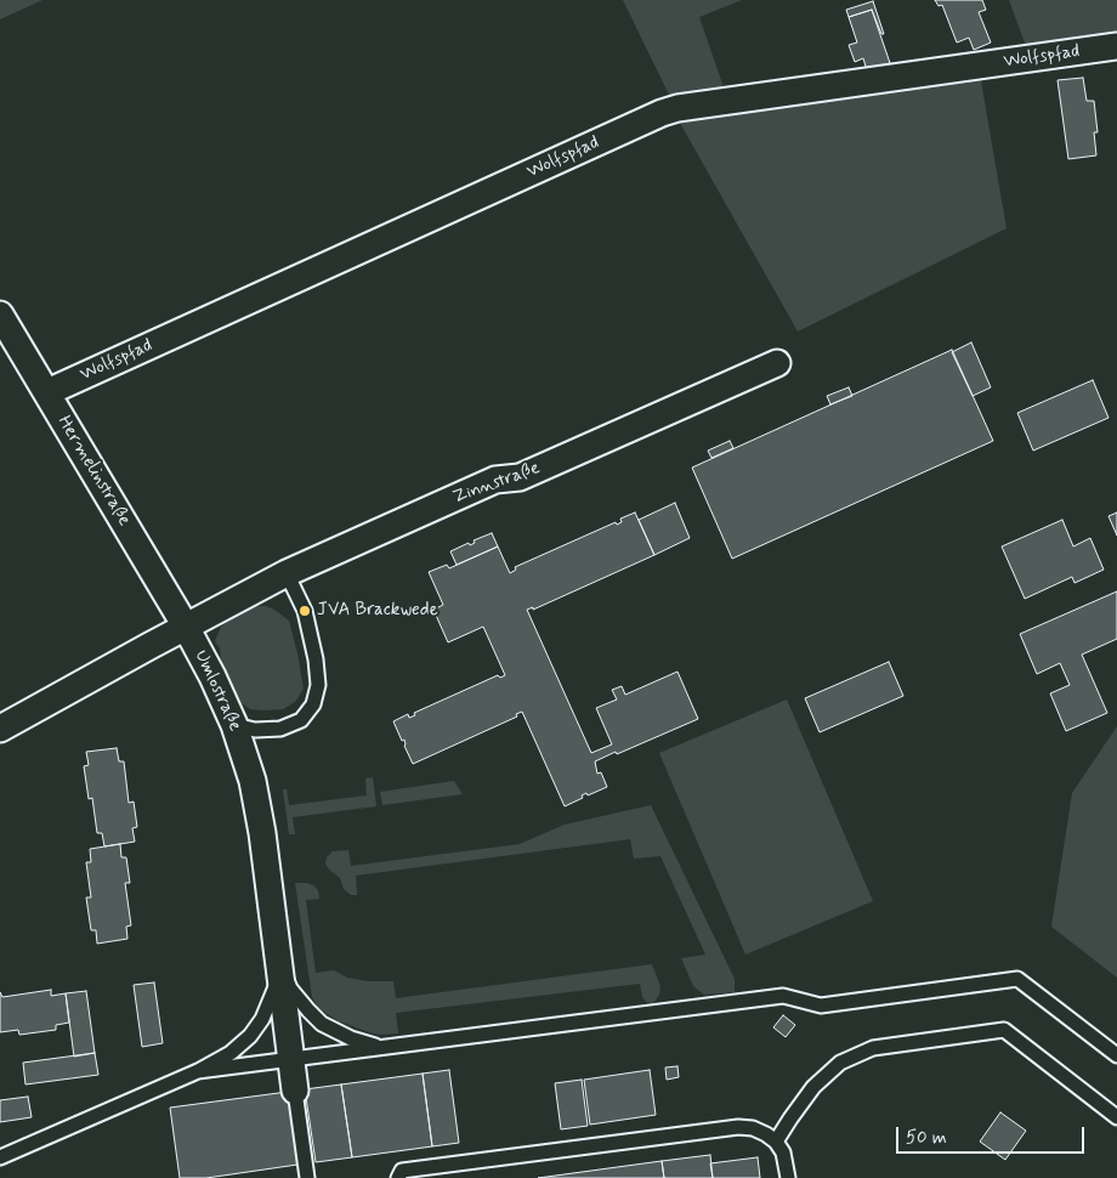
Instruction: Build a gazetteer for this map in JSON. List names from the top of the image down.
{
  "streets": {
    "street": [
      "Wolfspfad",
      "Hermelinstraße",
      "Zinnstraße",
      "Umlostraße"
    ]
  },
  "crossings": [
    ["Wolfspfad", "Hermelinstraße"],
    ["Hermelinstraße", "Zinnstraße"],
    ["Hermelinstraße", "Umlostraße"],
    ["Zinnstraße", "Umlostraße"]
  ],
  "places": ["JVA Brackwede"],
  "scale_bar": "50 m"
}
